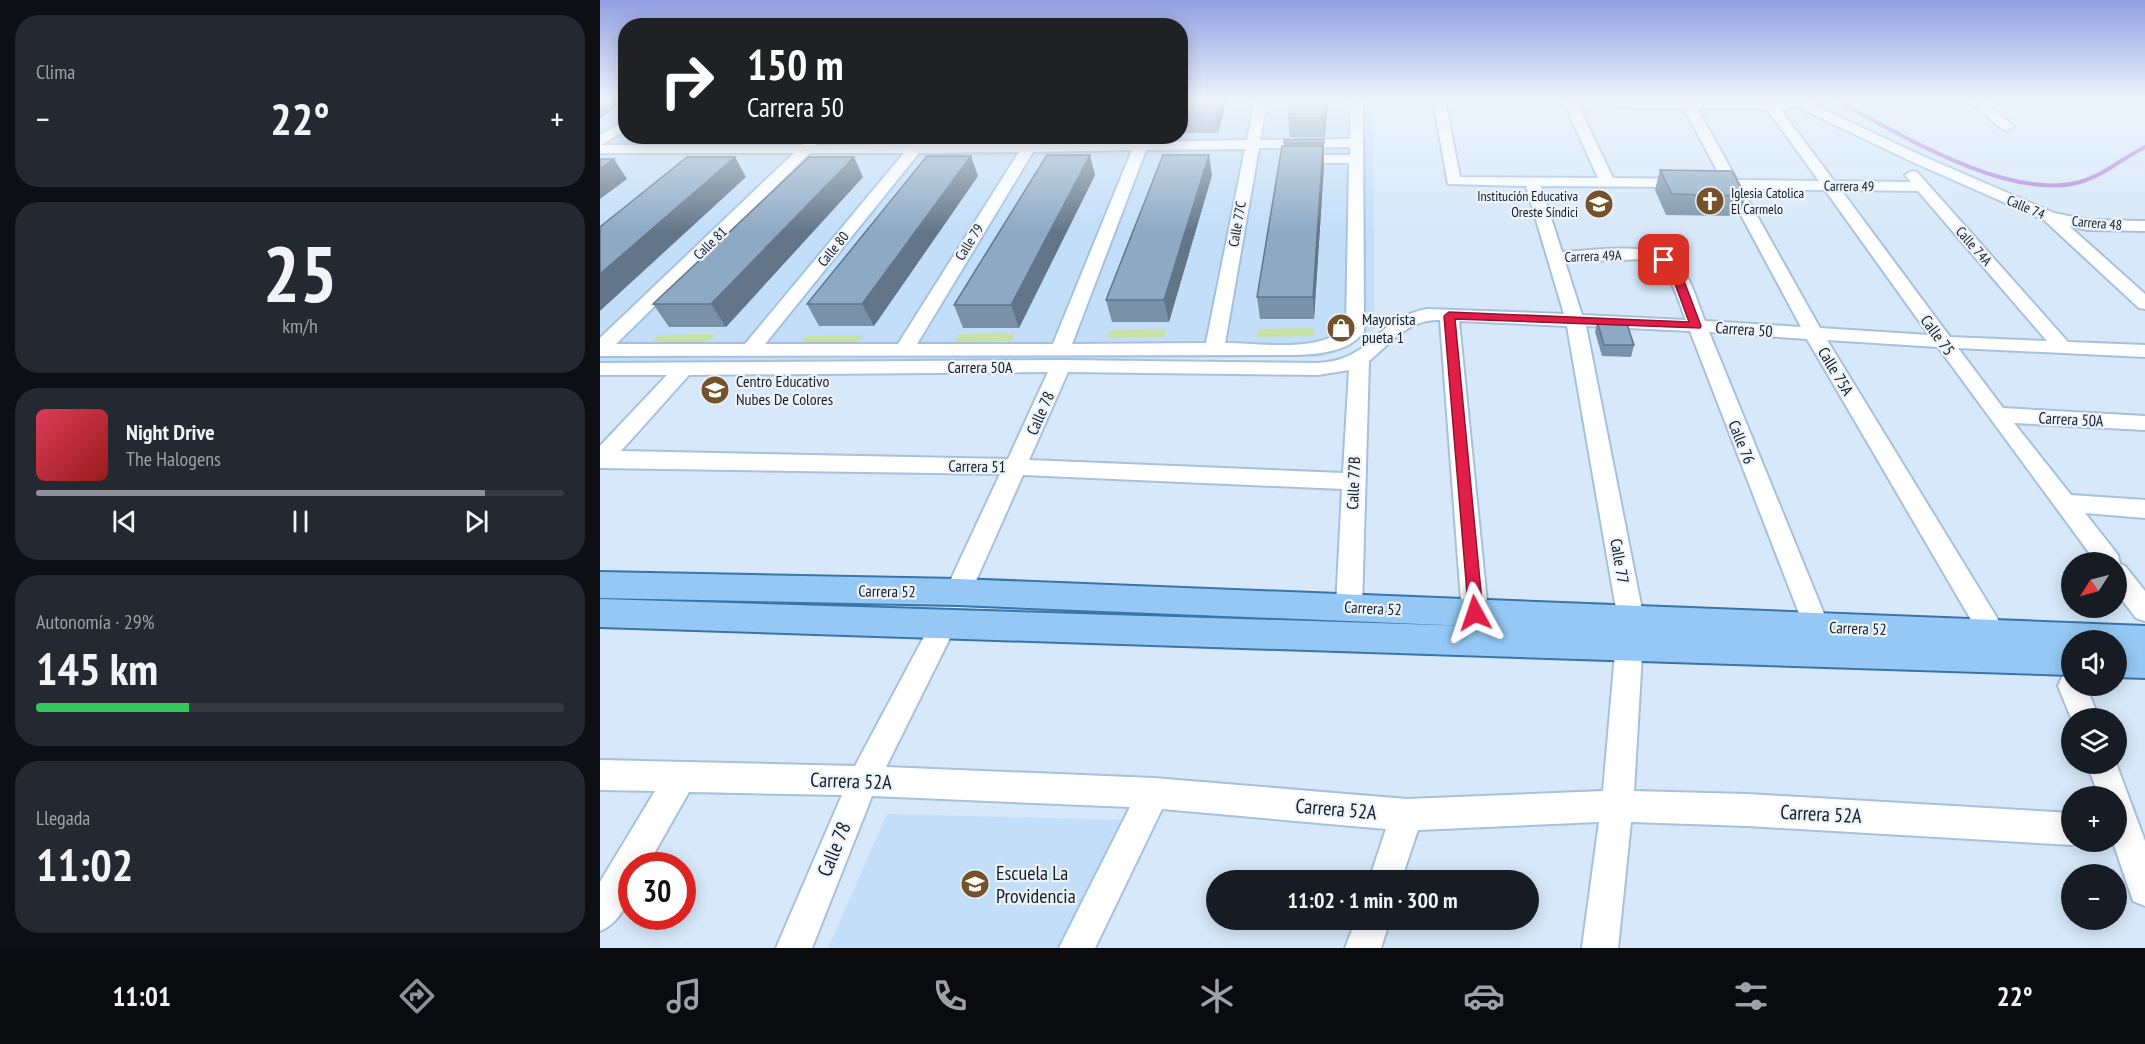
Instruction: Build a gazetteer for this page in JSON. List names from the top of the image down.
{
  "streets": {
    "main road": ["Carrera 52"],
    "street": [
      "Carrera 49",
      "Calle 74",
      "Carrera 48",
      "Calle 77C",
      "Calle 79",
      "Calle 81",
      "Calle 74A",
      "Calle 80",
      "Carrera 49A",
      "Carrera 50",
      "Calle 75",
      "Carrera 50A",
      "Calle 75A",
      "Calle 78",
      "Calle 76",
      "Carrera 51",
      "Calle 77B",
      "Calle 77",
      "Carrera 52A"
    ]
  },
  "crossings": [
    ["Carrera 49", "Calle 74A"],
    ["Carrera 49", "Calle 75"],
    ["Carrera 49", "Calle 75A"],
    ["Carrera 49", "Calle 77"],
    ["Calle 74", "Carrera 48"],
    ["Calle 74", "Calle 74A"],
    ["Calle 74A", "Carrera 50"],
    ["Carrera 49A", "Calle 76"],
    ["Carrera 49A", "Calle 77"],
    ["Carrera 50", "Calle 75"],
    ["Carrera 50", "Carrera 50A"],
    ["Carrera 50", "Calle 75A"],
    ["Carrera 50", "Calle 76"],
    ["Carrera 50", "Calle 77B"],
    ["Carrera 50", "Calle 77"],
    ["Calle 75", "Carrera 50A"],
    ["Carrera 50A", "Calle 78"],
    ["Carrera 50A", "Calle 77B"],
    ["Calle 75A", "Carrera 52"],
    ["Calle 78", "Carrera 51"],
    ["Calle 78", "Carrera 52"],
    ["Calle 78", "Carrera 52A"],
    ["Calle 76", "Carrera 52"],
    ["Carrera 51", "Calle 77B"],
    ["Calle 77B", "Carrera 52"],
    ["Calle 77", "Carrera 52"],
    ["Calle 77", "Carrera 52A"]
  ],
  "places": {
    "church": ["Iglesia Catolica El Carmelo"],
    "school or university": ["Institución Educativa Oreste Síndici", "Centro Educativo Nubes De Colores", "Escuela La Providencia"],
    "shop": ["Mayorista pueta 1"]
  },
  "north": "bottom left",
  "page": {
    "tile": [
      "Clima",
      ["25", "km/h"],
      ["Autonomía · 29%", "145 km"],
      ["Llegada", "11:02"]
    ],
    "turn": ["150 m", "Carrera 50"],
    "heat": ["−", "22°", "+"],
    "song": ["Night Drive", "The Halogens"],
    "map_buttons": ["+", "−"],
    "limit": "30",
    "trip": "11:02 · 1 min · 300 m",
    "tabs": ["11:01", "22°"]
  }
}
